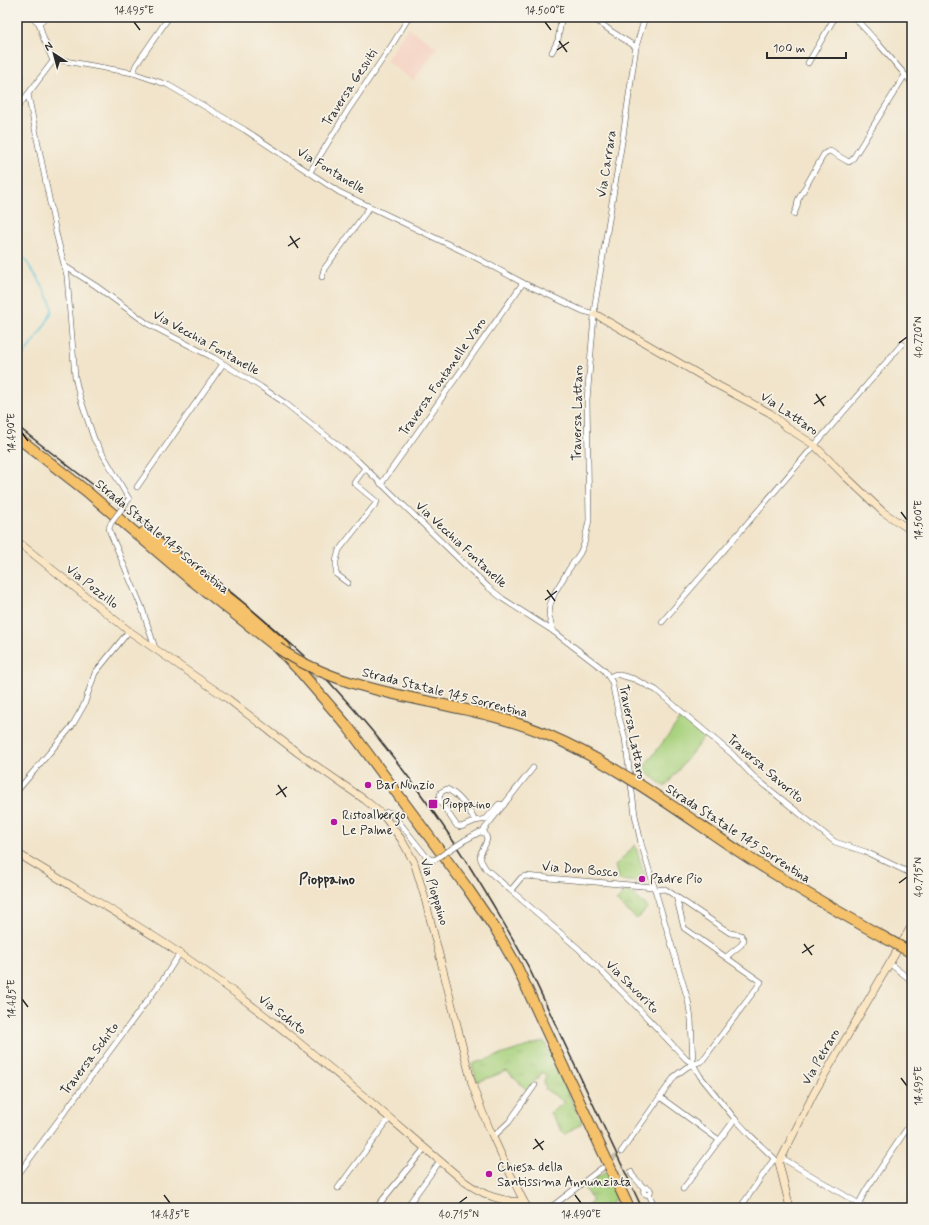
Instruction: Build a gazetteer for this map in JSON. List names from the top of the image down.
{
  "streets": {
    "highway": ["Strada Statale 145 Sorrentina"],
    "street": [
      "Traversa Gesuiti",
      "Via Carrara",
      "Via Fontanelle",
      "Via Vecchia Fontanelle",
      "Traversa Fontanelle Varo",
      "Traversa Lattaro",
      "Via Lattaro",
      "Via Pozzillo",
      "Traversa Savorito",
      "Via Don Bosco",
      "Via Pioppaino",
      "Via Savorito",
      "Via Schito",
      "Via Petraro",
      "Traversa Schito"
    ]
  },
  "crossings": [
    ["Traversa Gesuiti", "Via Fontanelle"],
    ["Via Carrara", "Via Fontanelle"],
    ["Via Carrara", "Traversa Lattaro"],
    ["Via Carrara", "Via Lattaro"],
    ["Via Fontanelle", "Traversa Fontanelle Varo"],
    ["Via Fontanelle", "Traversa Lattaro"],
    ["Via Fontanelle", "Via Lattaro"],
    ["Via Vecchia Fontanelle", "Traversa Fontanelle Varo"],
    ["Via Vecchia Fontanelle", "Traversa Lattaro"],
    ["Traversa Lattaro", "Via Lattaro"],
    ["Traversa Lattaro", "Traversa Savorito"],
    ["Traversa Lattaro", "Via Don Bosco"],
    ["Traversa Lattaro", "Via Savorito"],
    ["Via Pozzillo", "Via Pioppaino"],
    ["Via Don Bosco", "Via Savorito"],
    ["Via Pioppaino", "Via Schito"],
    ["Via Savorito", "Via Petraro"],
    ["Via Schito", "Traversa Schito"]
  ],
  "districts": ["Pioppaino"],
  "places": {
    "other": [
      "Bar Nunzio",
      "Ristoalbergo Le Palme",
      "Padre Pio",
      "Chiesa della Santissima Annunziata"
    ],
    "transit": ["Pioppaino"]
  },
  "scale_bar": "100 m",
  "north": "top left",
  "coordinates": [
    "14.495°E",
    "14.500°E",
    "40.720°N",
    "14.490°E",
    "40.715°N",
    "14.485°E"
  ]
}
